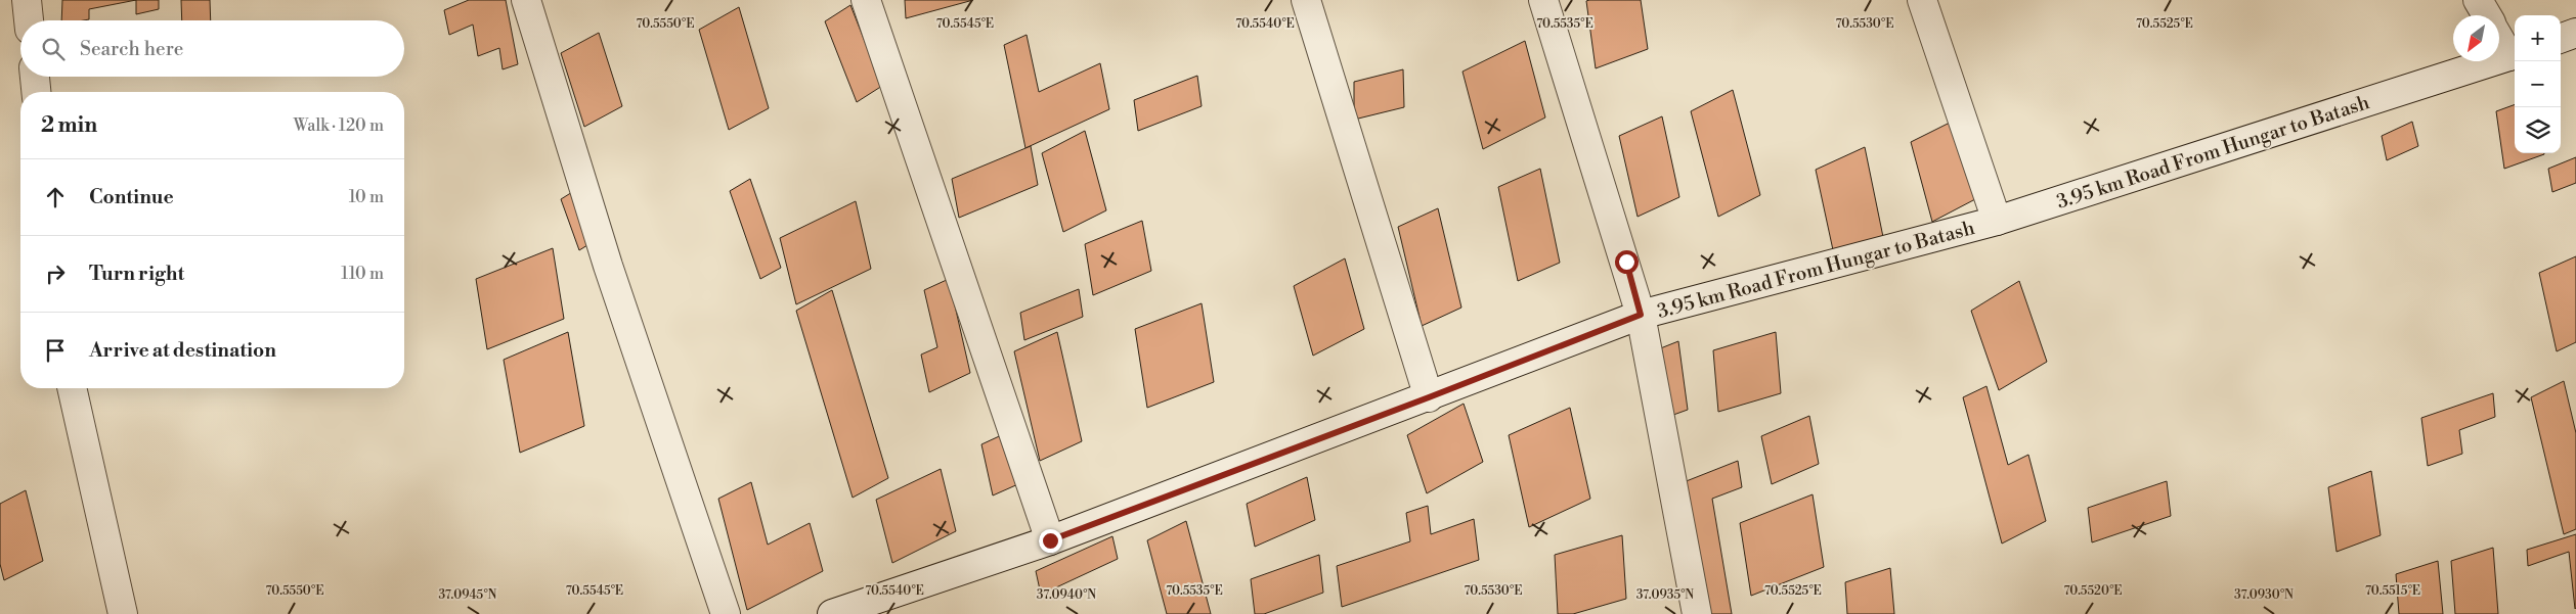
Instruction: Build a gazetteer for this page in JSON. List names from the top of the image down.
{
  "streets": {
    "street": ["3.95 km Road From Hungar to Batash"]
  },
  "north": "bottom left",
  "page": {
    "map_buttons": ["+", "−"],
    "search": "Search here",
    "heading": ["2 min", "Walk · 120 m"],
    "list": [
      ["Continue", "10 m"],
      ["Turn right", "110 m"],
      "Arrive at destination"
    ]
  },
  "coordinates": [
    "70.5550°E",
    "70.5545°E",
    "70.5540°E",
    "70.5535°E",
    "70.5530°E",
    "70.5525°E",
    "70.5520°E",
    "70.5515°E",
    "37.0945°N",
    "37.0940°N",
    "37.0935°N",
    "37.0930°N"
  ]
}
